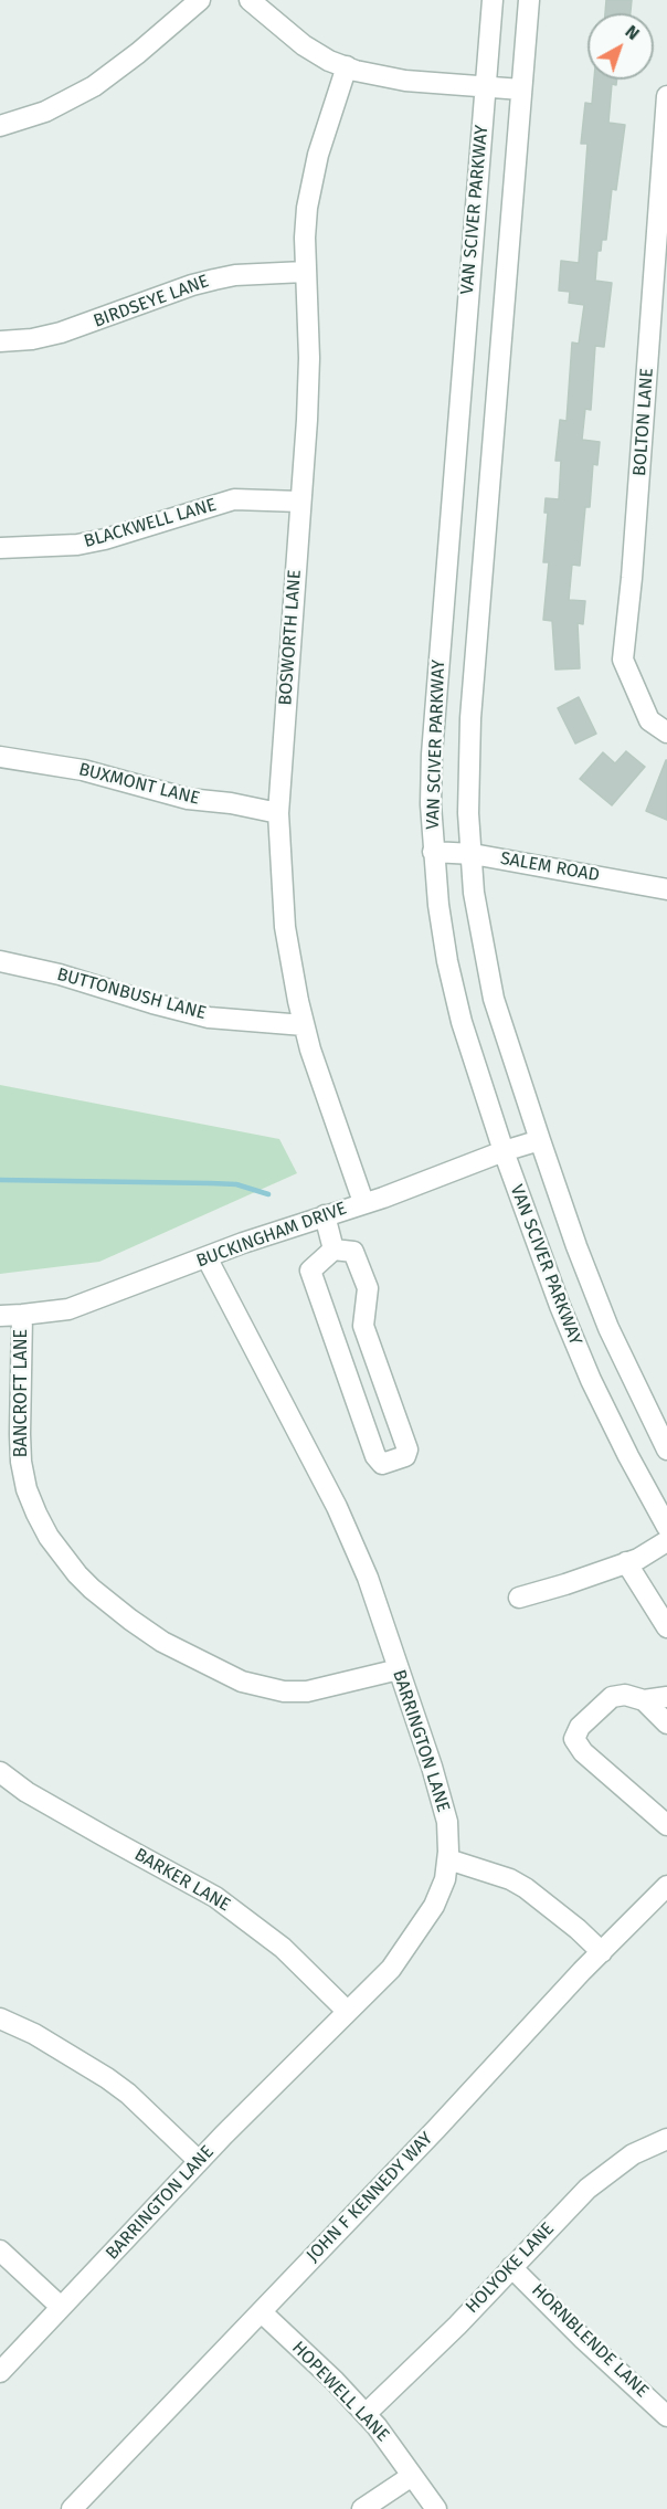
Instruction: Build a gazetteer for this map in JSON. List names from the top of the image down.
{
  "streets": {
    "street": [
      "VAN SCIVER PARKWAY",
      "BIRDSEYE LANE",
      "BOLTON LANE",
      "BLACKWELL LANE",
      "BOSWORTH LANE",
      "BUXMONT LANE",
      "SALEM ROAD",
      "BUTTONBUSH LANE",
      "BUCKINGHAM DRIVE",
      "BANCROFT LANE",
      "BARRINGTON LANE",
      "BARKER LANE",
      "JOHN F KENNEDY WAY",
      "HOLYOKE LANE",
      "HORNBLENDE LANE",
      "HOPEWELL LANE"
    ]
  },
  "crossings": [
    ["VAN SCIVER PARKWAY", "SALEM ROAD"],
    ["VAN SCIVER PARKWAY", "BUCKINGHAM DRIVE"],
    ["BIRDSEYE LANE", "BOSWORTH LANE"],
    ["BLACKWELL LANE", "BOSWORTH LANE"],
    ["BOSWORTH LANE", "BUXMONT LANE"],
    ["BOSWORTH LANE", "BUTTONBUSH LANE"],
    ["BOSWORTH LANE", "BUCKINGHAM DRIVE"],
    ["BUCKINGHAM DRIVE", "BANCROFT LANE"],
    ["BUCKINGHAM DRIVE", "BARRINGTON LANE"],
    ["BANCROFT LANE", "BARRINGTON LANE"],
    ["BARRINGTON LANE", "BARKER LANE"],
    ["JOHN F KENNEDY WAY", "HOPEWELL LANE"],
    ["HOLYOKE LANE", "HORNBLENDE LANE"],
    ["HOLYOKE LANE", "HOPEWELL LANE"]
  ],
  "north": "top right"
}
